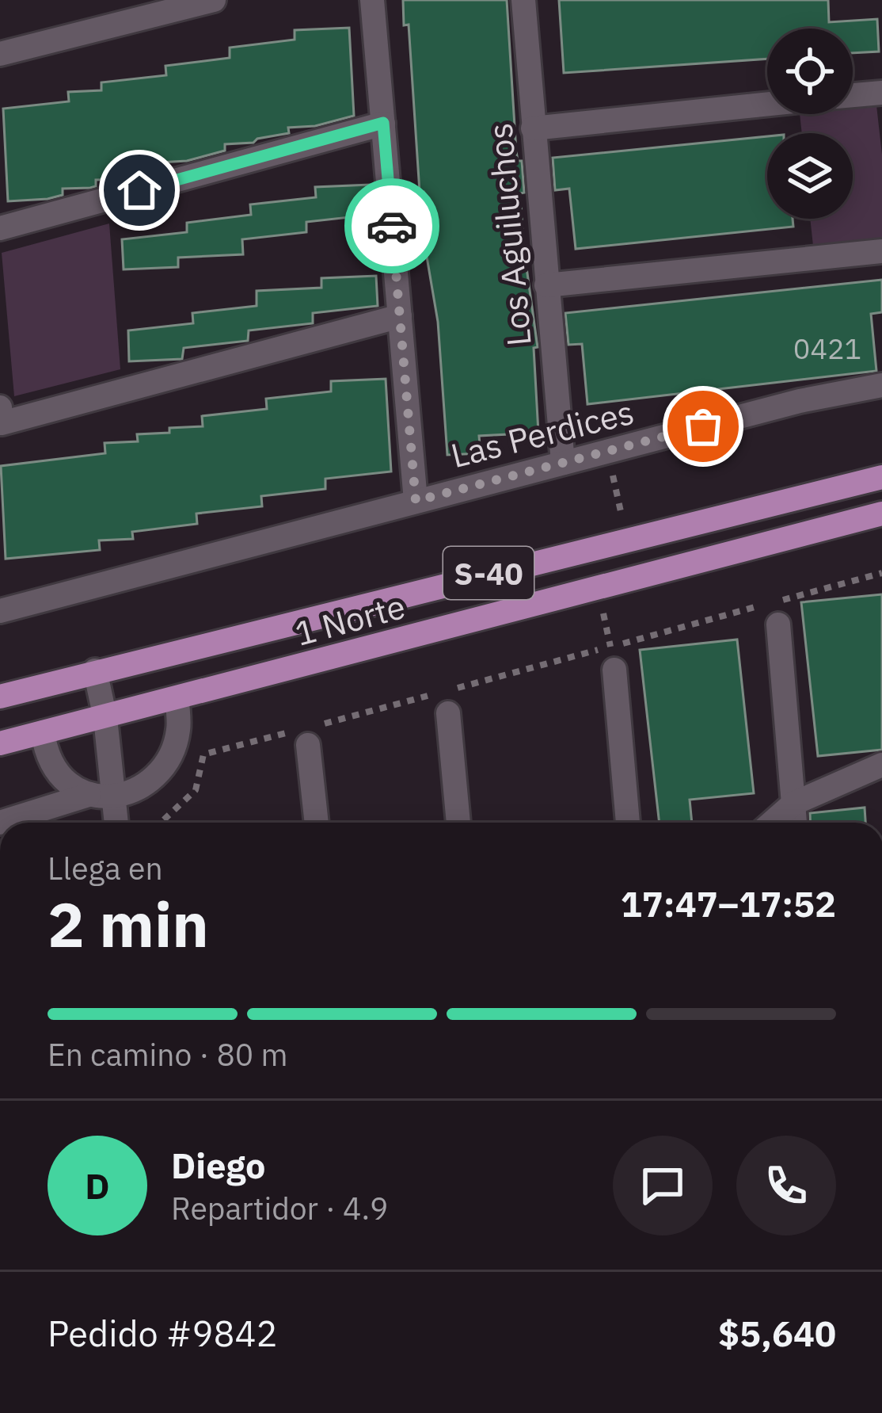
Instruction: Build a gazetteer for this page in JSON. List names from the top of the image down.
{
  "streets": {
    "main road": ["S-40", "1 Norte"],
    "street": ["Los Aguiluchos", "Las Perdices"]
  },
  "crossings": [
    ["Los Aguiluchos", "Las Perdices"]
  ],
  "house_numbers": ["0421"],
  "page": {
    "heading": ["2 min", "Llega en", "17:47–17:52"],
    "panel": [
      "Diego",
      "Repartidor · 4.9",
      "Pedido #9842",
      "$5,640"
    ],
    "bar": "En camino · 80 m",
    "round": "D"
  }
}
